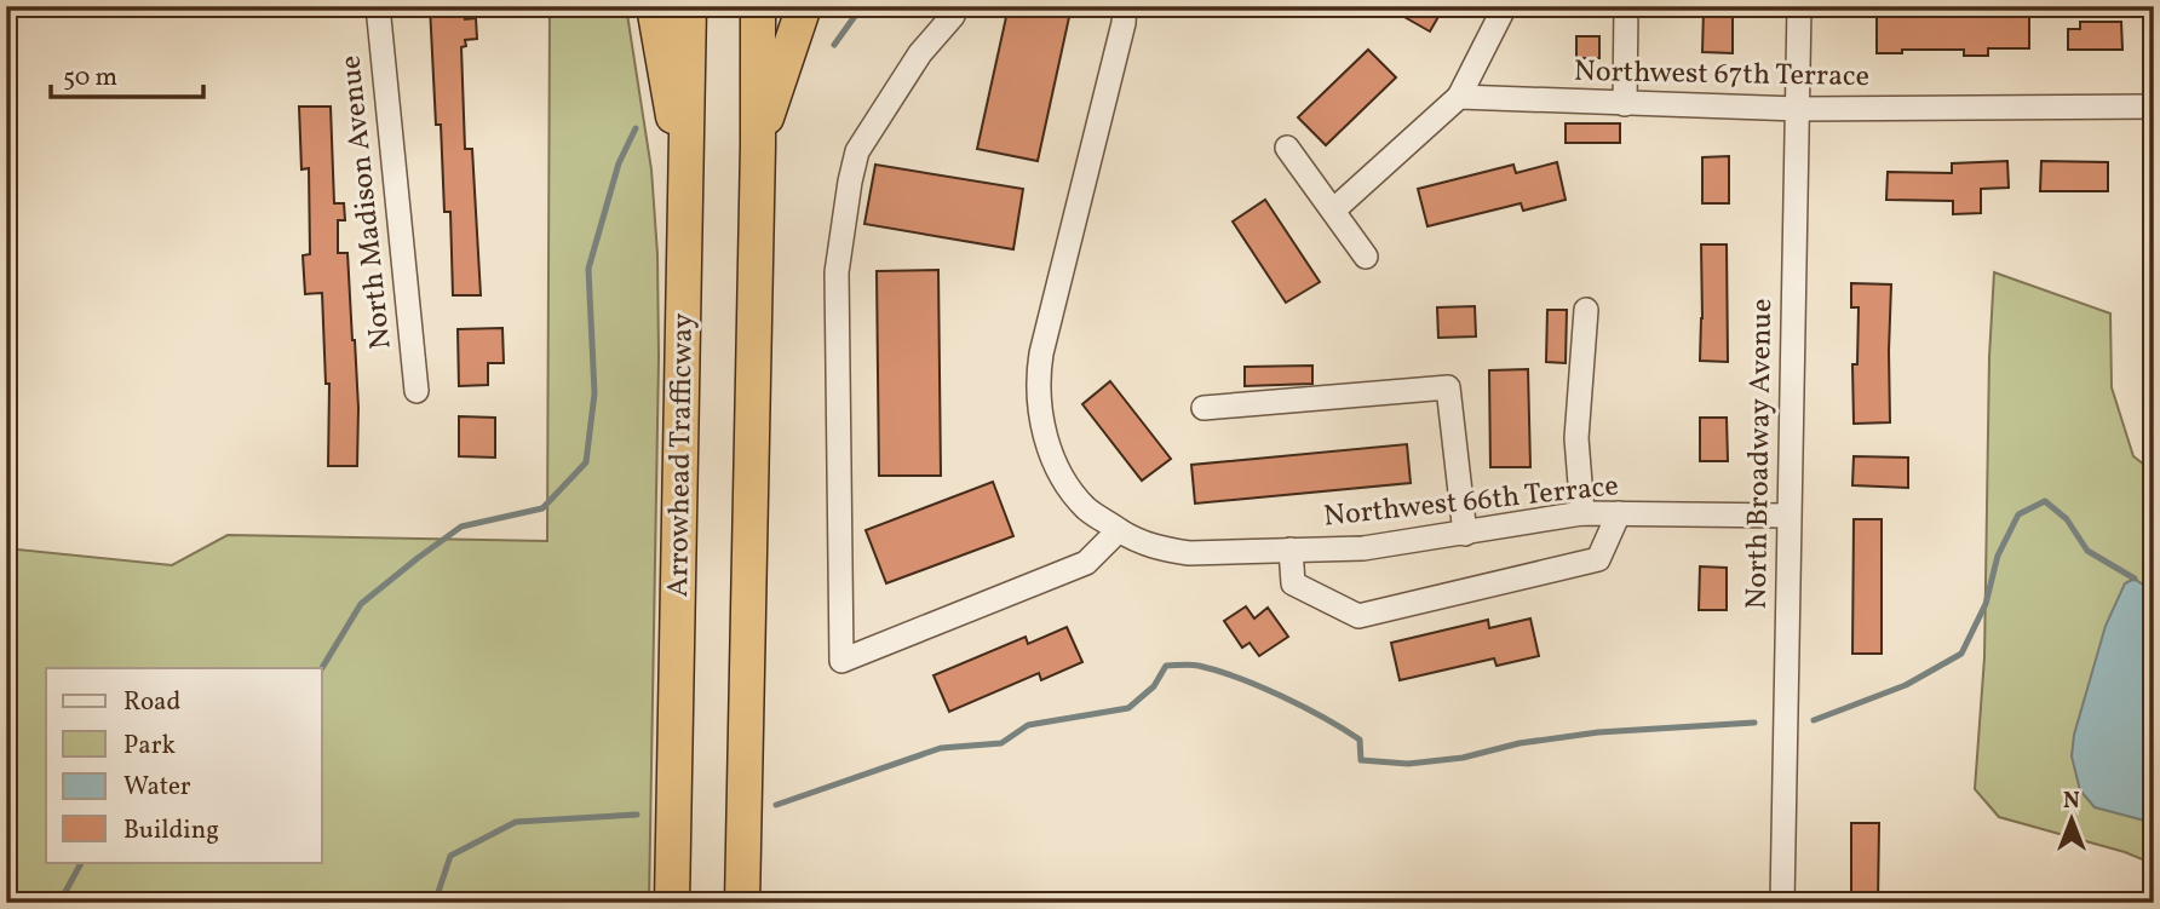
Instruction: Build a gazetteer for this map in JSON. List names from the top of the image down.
{
  "streets": {
    "highway": ["Arrowhead Trafficway"],
    "street": [
      "Northwest 67th Terrace",
      "North Madison Avenue",
      "North Broadway Avenue",
      "Northwest 66th Terrace"
    ]
  },
  "crossings": [
    ["Northwest 67th Terrace", "North Broadway Avenue"],
    ["North Broadway Avenue", "Northwest 66th Terrace"]
  ],
  "legend": [
    "Road",
    "Park",
    "Water",
    "Building"
  ],
  "scale_bar": "50 m",
  "north": "top"
}
